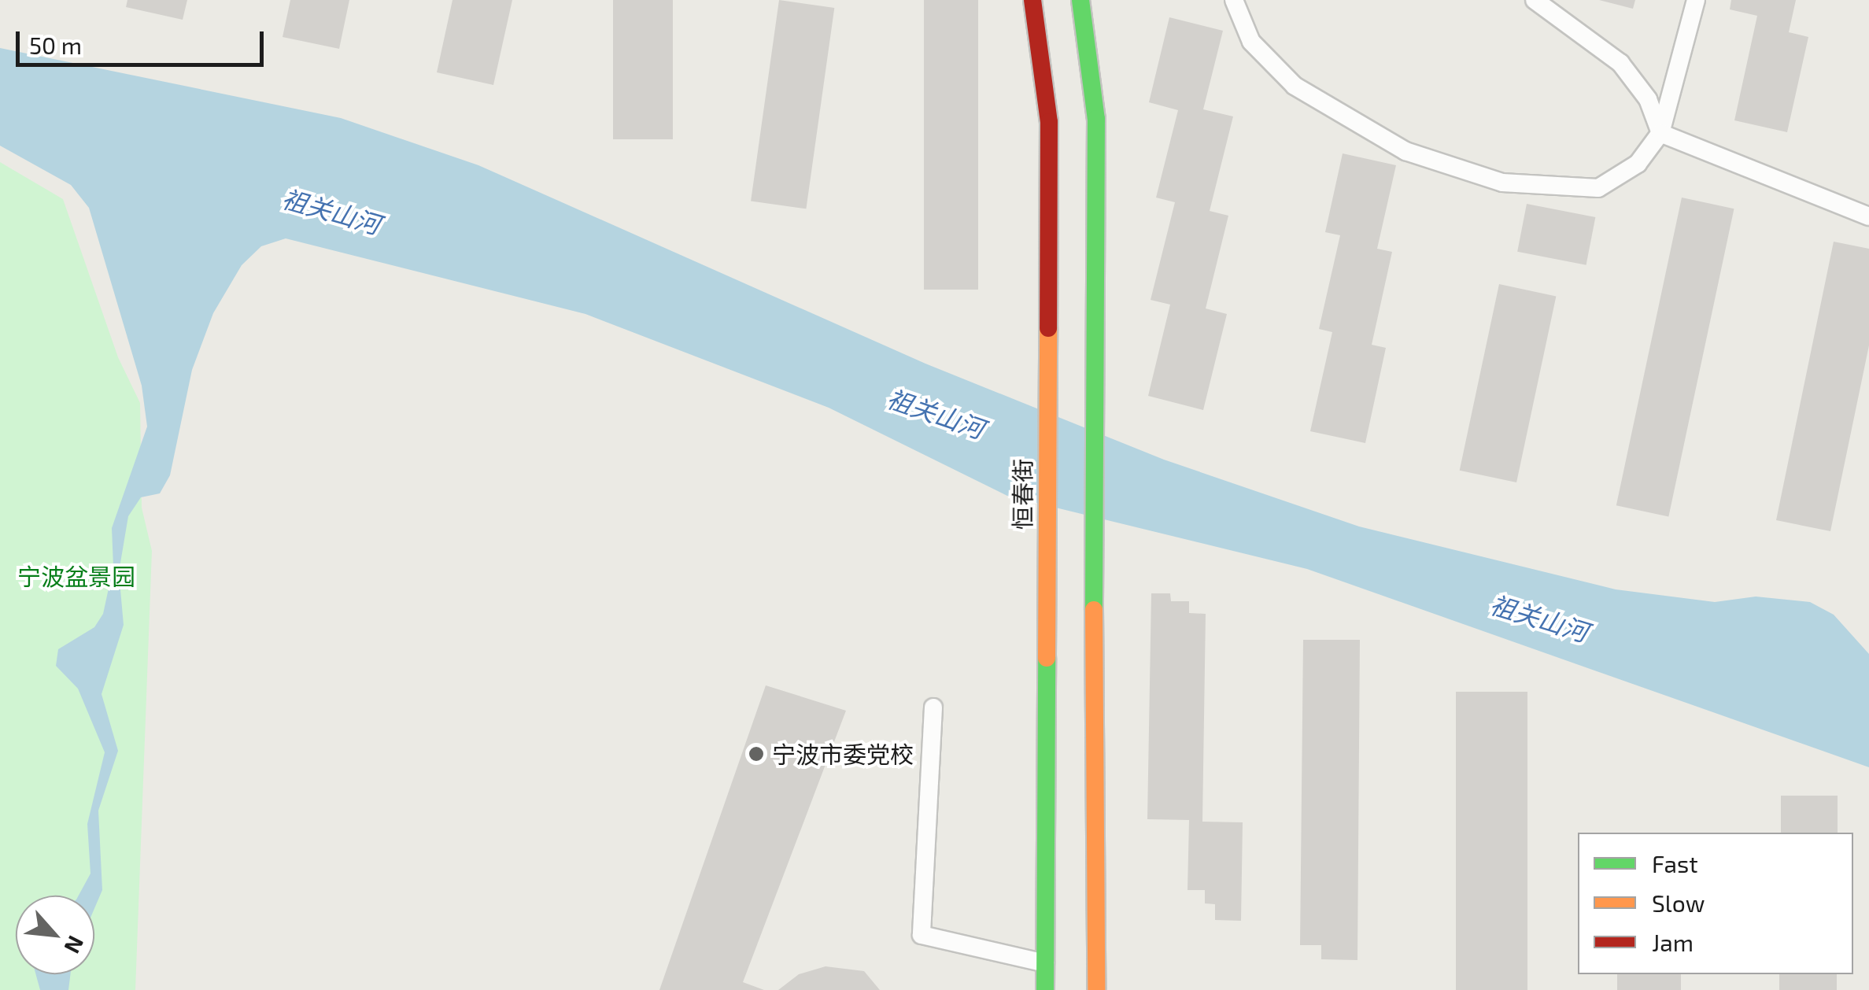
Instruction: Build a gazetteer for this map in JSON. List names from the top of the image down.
{
  "streets": {
    "main road": ["恒春街"]
  },
  "water": ["祖关山河"],
  "parks": ["宁波盆景园"],
  "places": ["宁波市委党校"],
  "legend": ["Fast", "Slow", "Jam"],
  "scale_bar": "50 m",
  "north": "bottom right"
}
